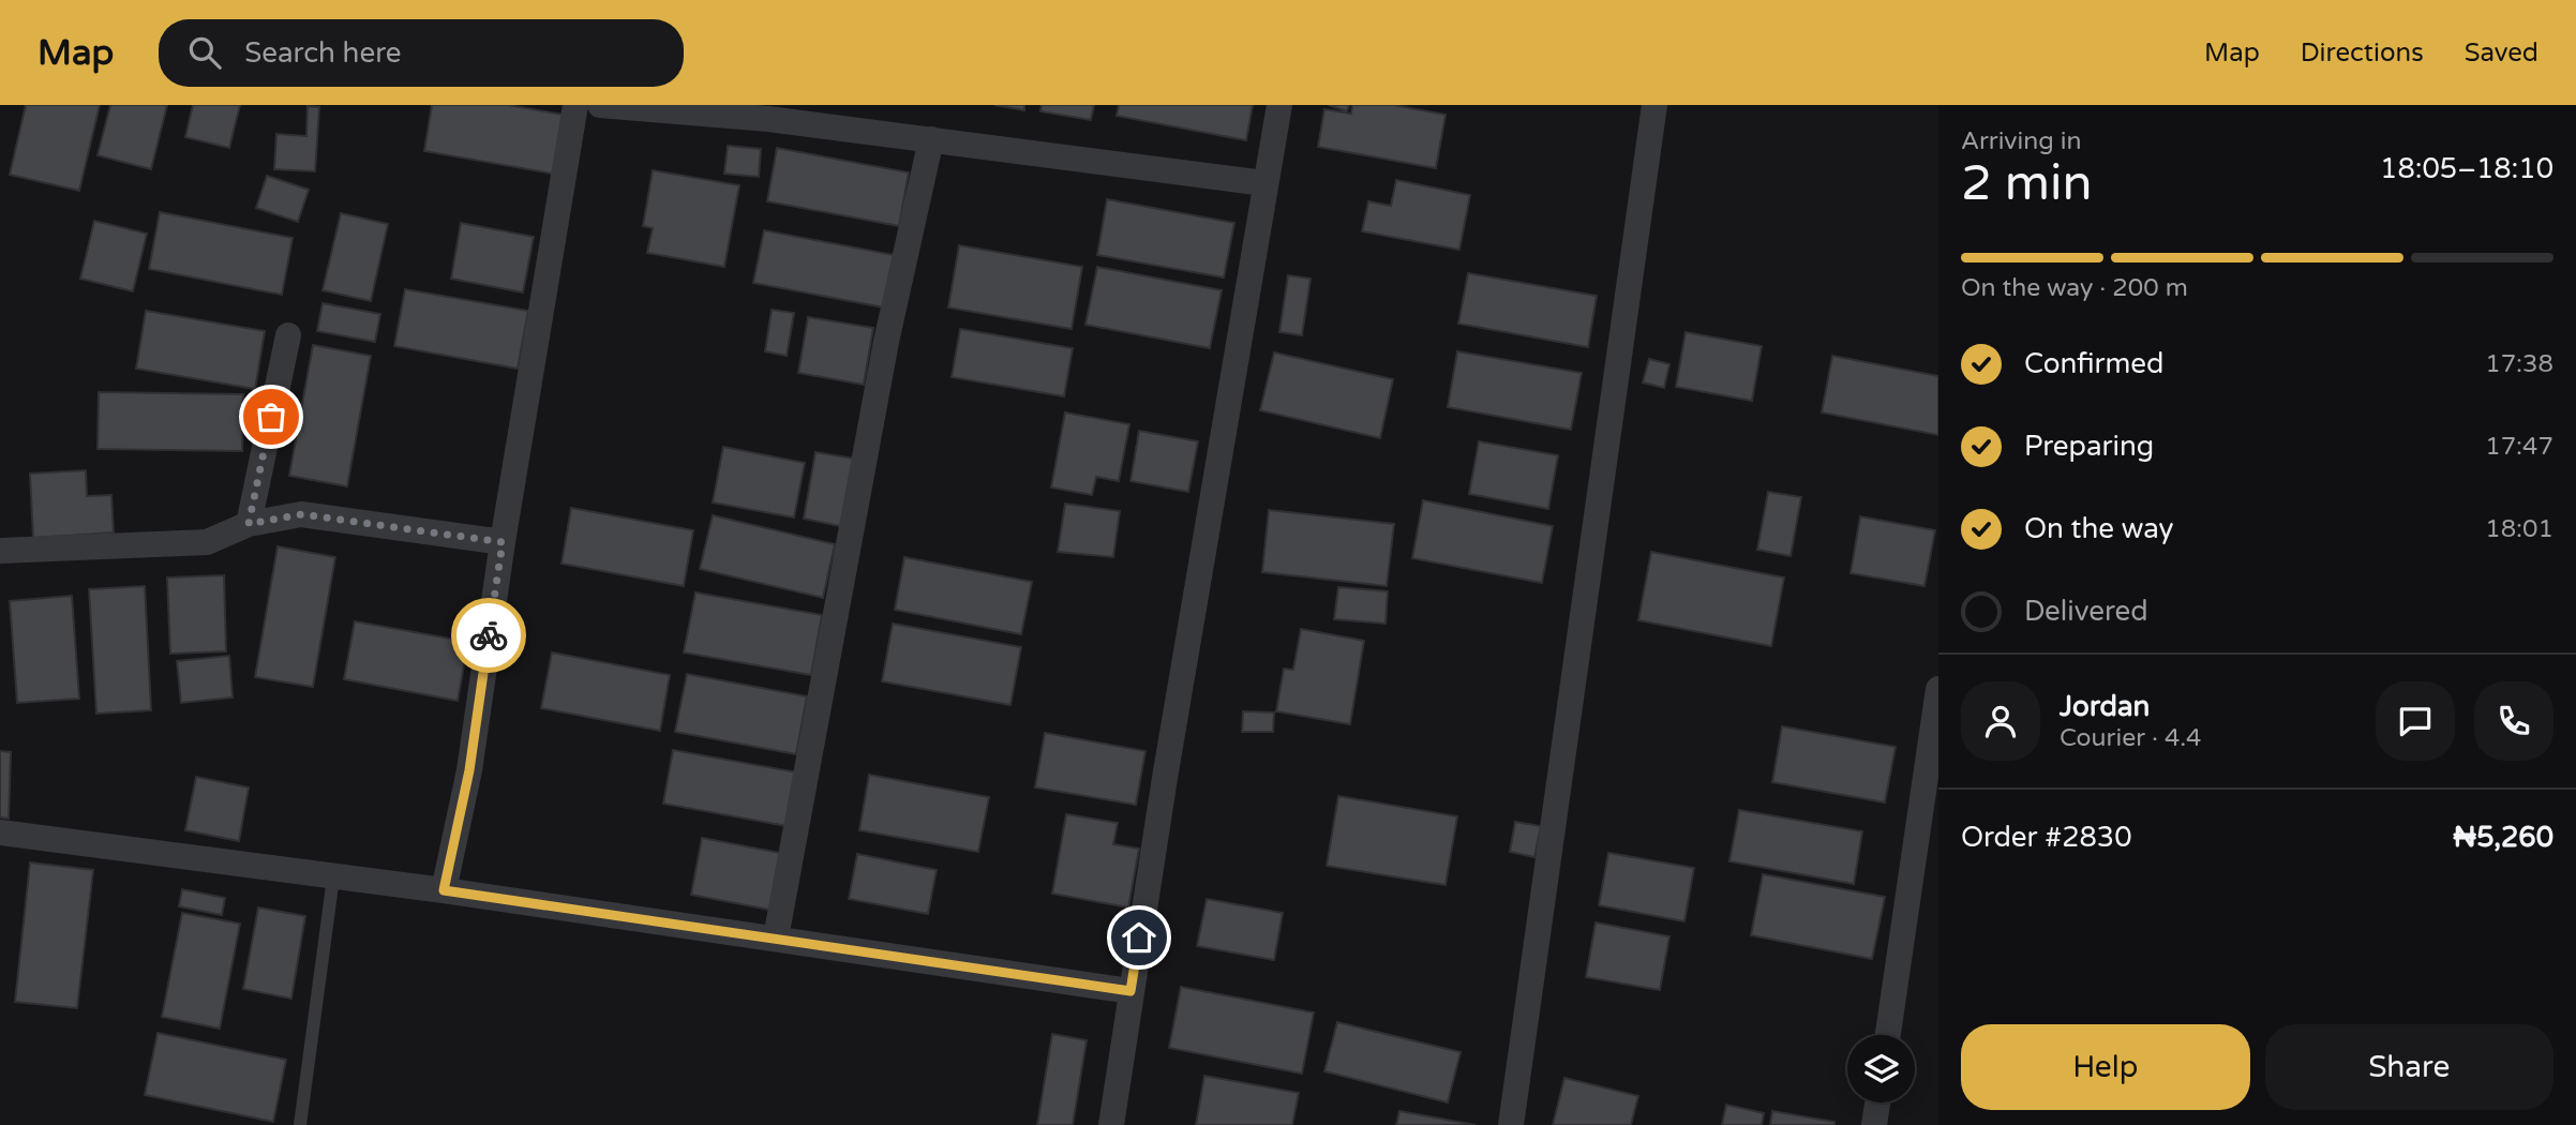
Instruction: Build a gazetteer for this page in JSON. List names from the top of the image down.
{
  "page": {
    "header": "Map",
    "search": "Search here",
    "nav": ["Map", "Directions", "Saved"],
    "heading": ["2 min", "Arriving in", "18:05–18:10"],
    "panel": [
      "Jordan",
      "Courier · 4.4",
      "Order #2830",
      "₦5,260"
    ],
    "bar": "On the way · 200 m",
    "list": [
      ["Confirmed", "17:38"],
      ["Preparing", "17:47"],
      ["On the way", "18:01"],
      "Delivered"
    ],
    "buttons": ["Help", "Share"]
  }
}
